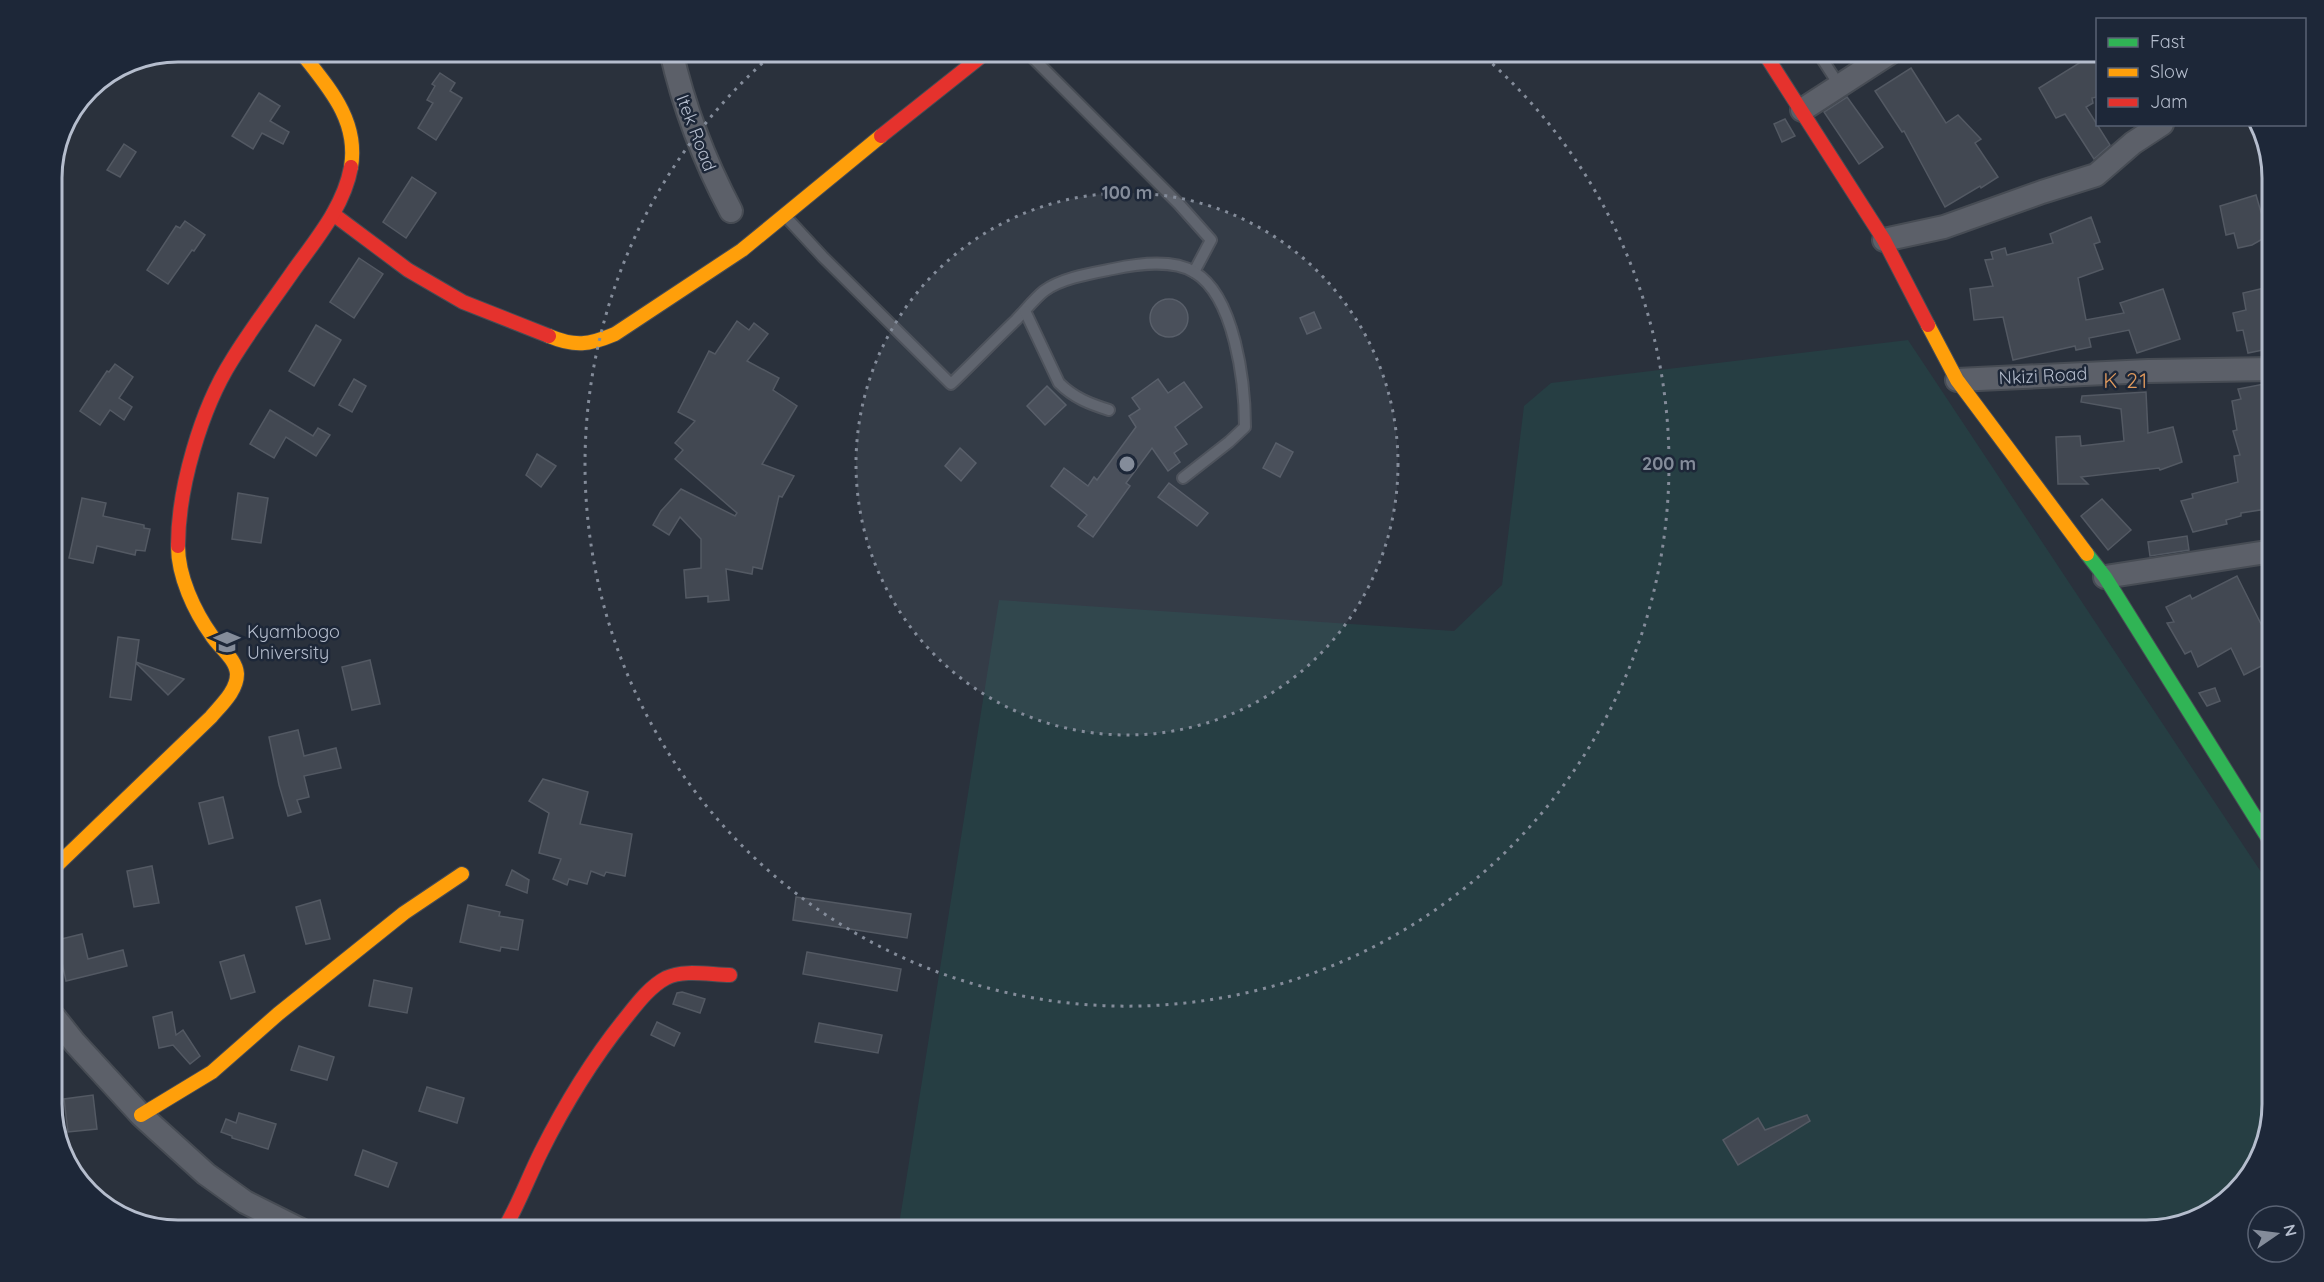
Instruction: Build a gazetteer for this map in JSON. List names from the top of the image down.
{
  "streets": {
    "street": ["Itek Road", "Nkizi Road"]
  },
  "districts": ["K 21"],
  "places": {
    "school or university": ["Kyambogo University"]
  },
  "legend": ["Fast", "Slow", "Jam"],
  "north": "right",
  "rings": ["100 m", "200 m"]
}
